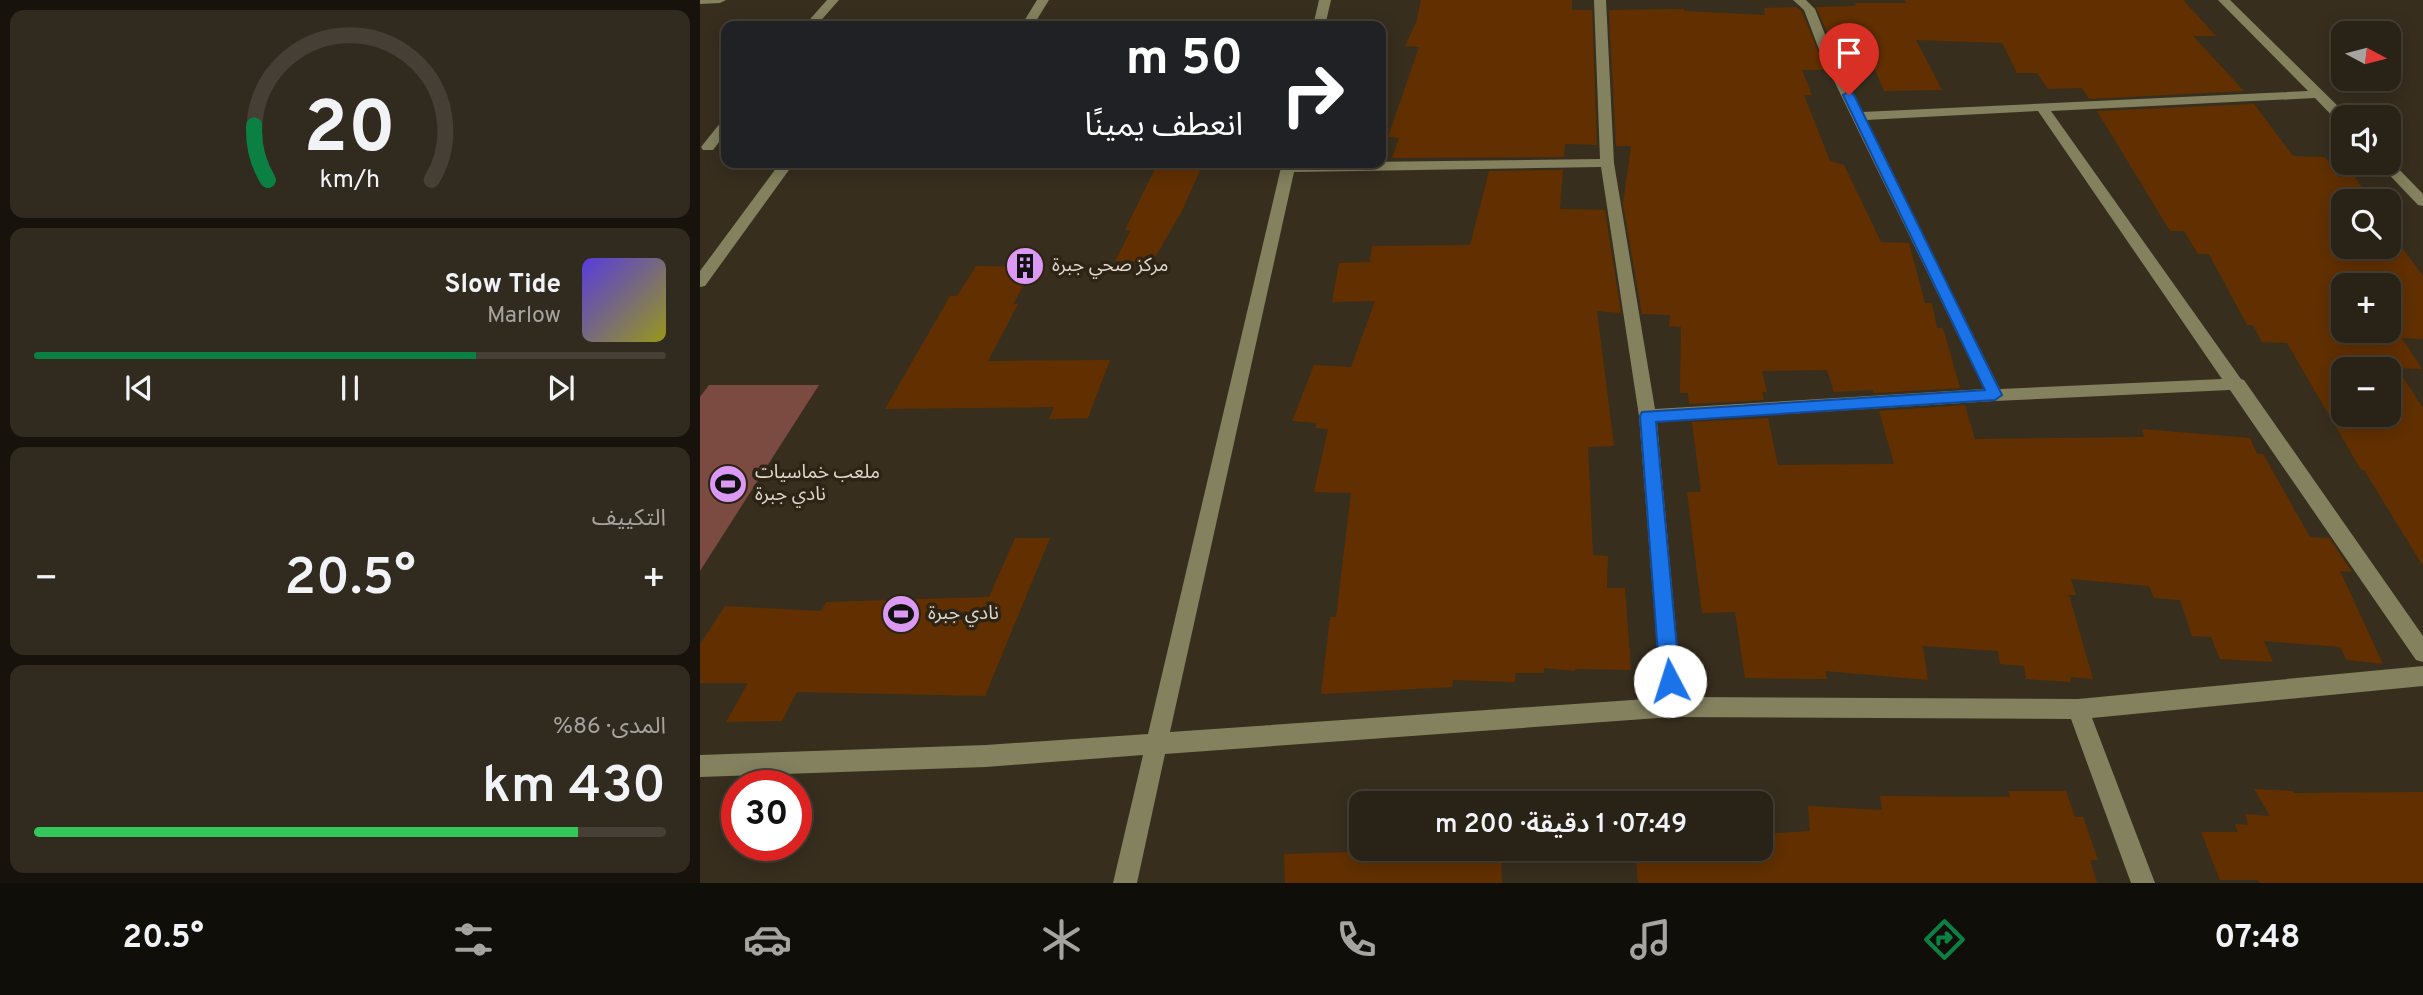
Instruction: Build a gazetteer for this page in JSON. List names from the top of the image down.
{
  "places": {
    "building": ["مركز صحي جبرة"],
    "sports": ["ملعب خماسيات نادي جبرة", "نادي جبرة"]
  },
  "north": "right",
  "page": {
    "map_buttons": ["+", "−"],
    "turn": ["50 m", "انعطف يمينًا"],
    "song": ["Slow Tide", "Marlow"],
    "tile": [
      "التكييف",
      ["المدى · 86%", "430 km"]
    ],
    "heat": ["−", "20.5°", "+"],
    "limit": "30",
    "trip": "07:49 · 1 دقيقة · 200 m",
    "tabs": ["07:48", "20.5°"],
    "gauge": ["20", "km/h"]
  }
}
